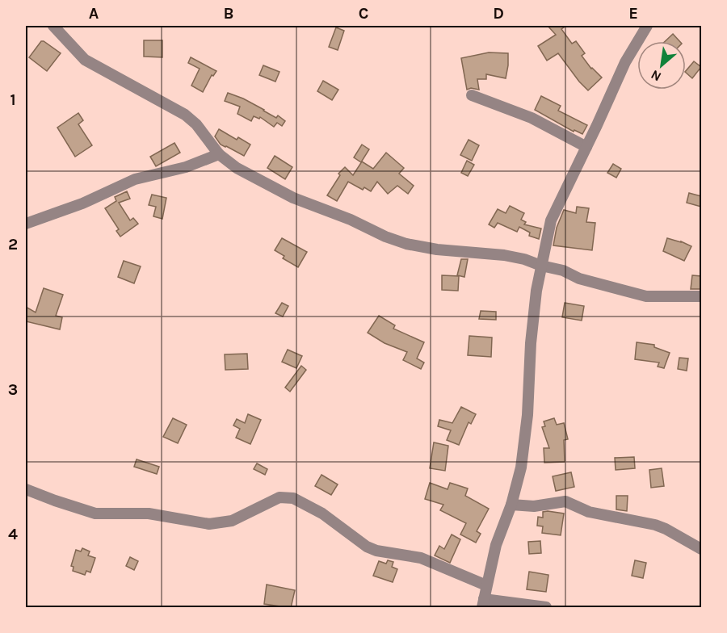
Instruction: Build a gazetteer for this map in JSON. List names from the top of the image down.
{
  "north": "bottom left",
  "grid": {
    "columns": [
      "A",
      "B",
      "C",
      "D",
      "E"
    ],
    "rows": [
      "1",
      "2",
      "3",
      "4"
    ]
  }
}
